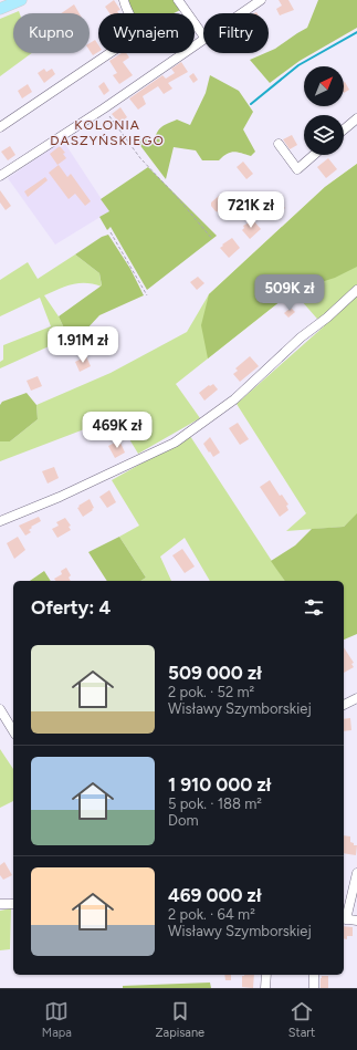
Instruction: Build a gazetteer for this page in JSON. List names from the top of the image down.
{
  "districts": ["KOLONIA DASZYŃSKIEGO"],
  "north": "top right",
  "page": {
    "chip": ["Kupno", "Wynajem", "Filtry"],
    "price": [
      "721K zł",
      "509K zł",
      "1.91M zł",
      "469K zł"
    ],
    "heading": "Oferty: 4",
    "list": [
      {
        "name": "509 000 zł",
        "note": "2 pok. · 52 m² · Wisławy Szymborskiej"
      },
      {
        "name": "1 910 000 zł",
        "note": "5 pok. · 188 m² · Dom"
      },
      {
        "name": "469 000 zł",
        "note": "2 pok. · 64 m² · Wisławy Szymborskiej"
      }
    ],
    "tabs": ["Mapa", "Zapisane", "Start"]
  }
}
